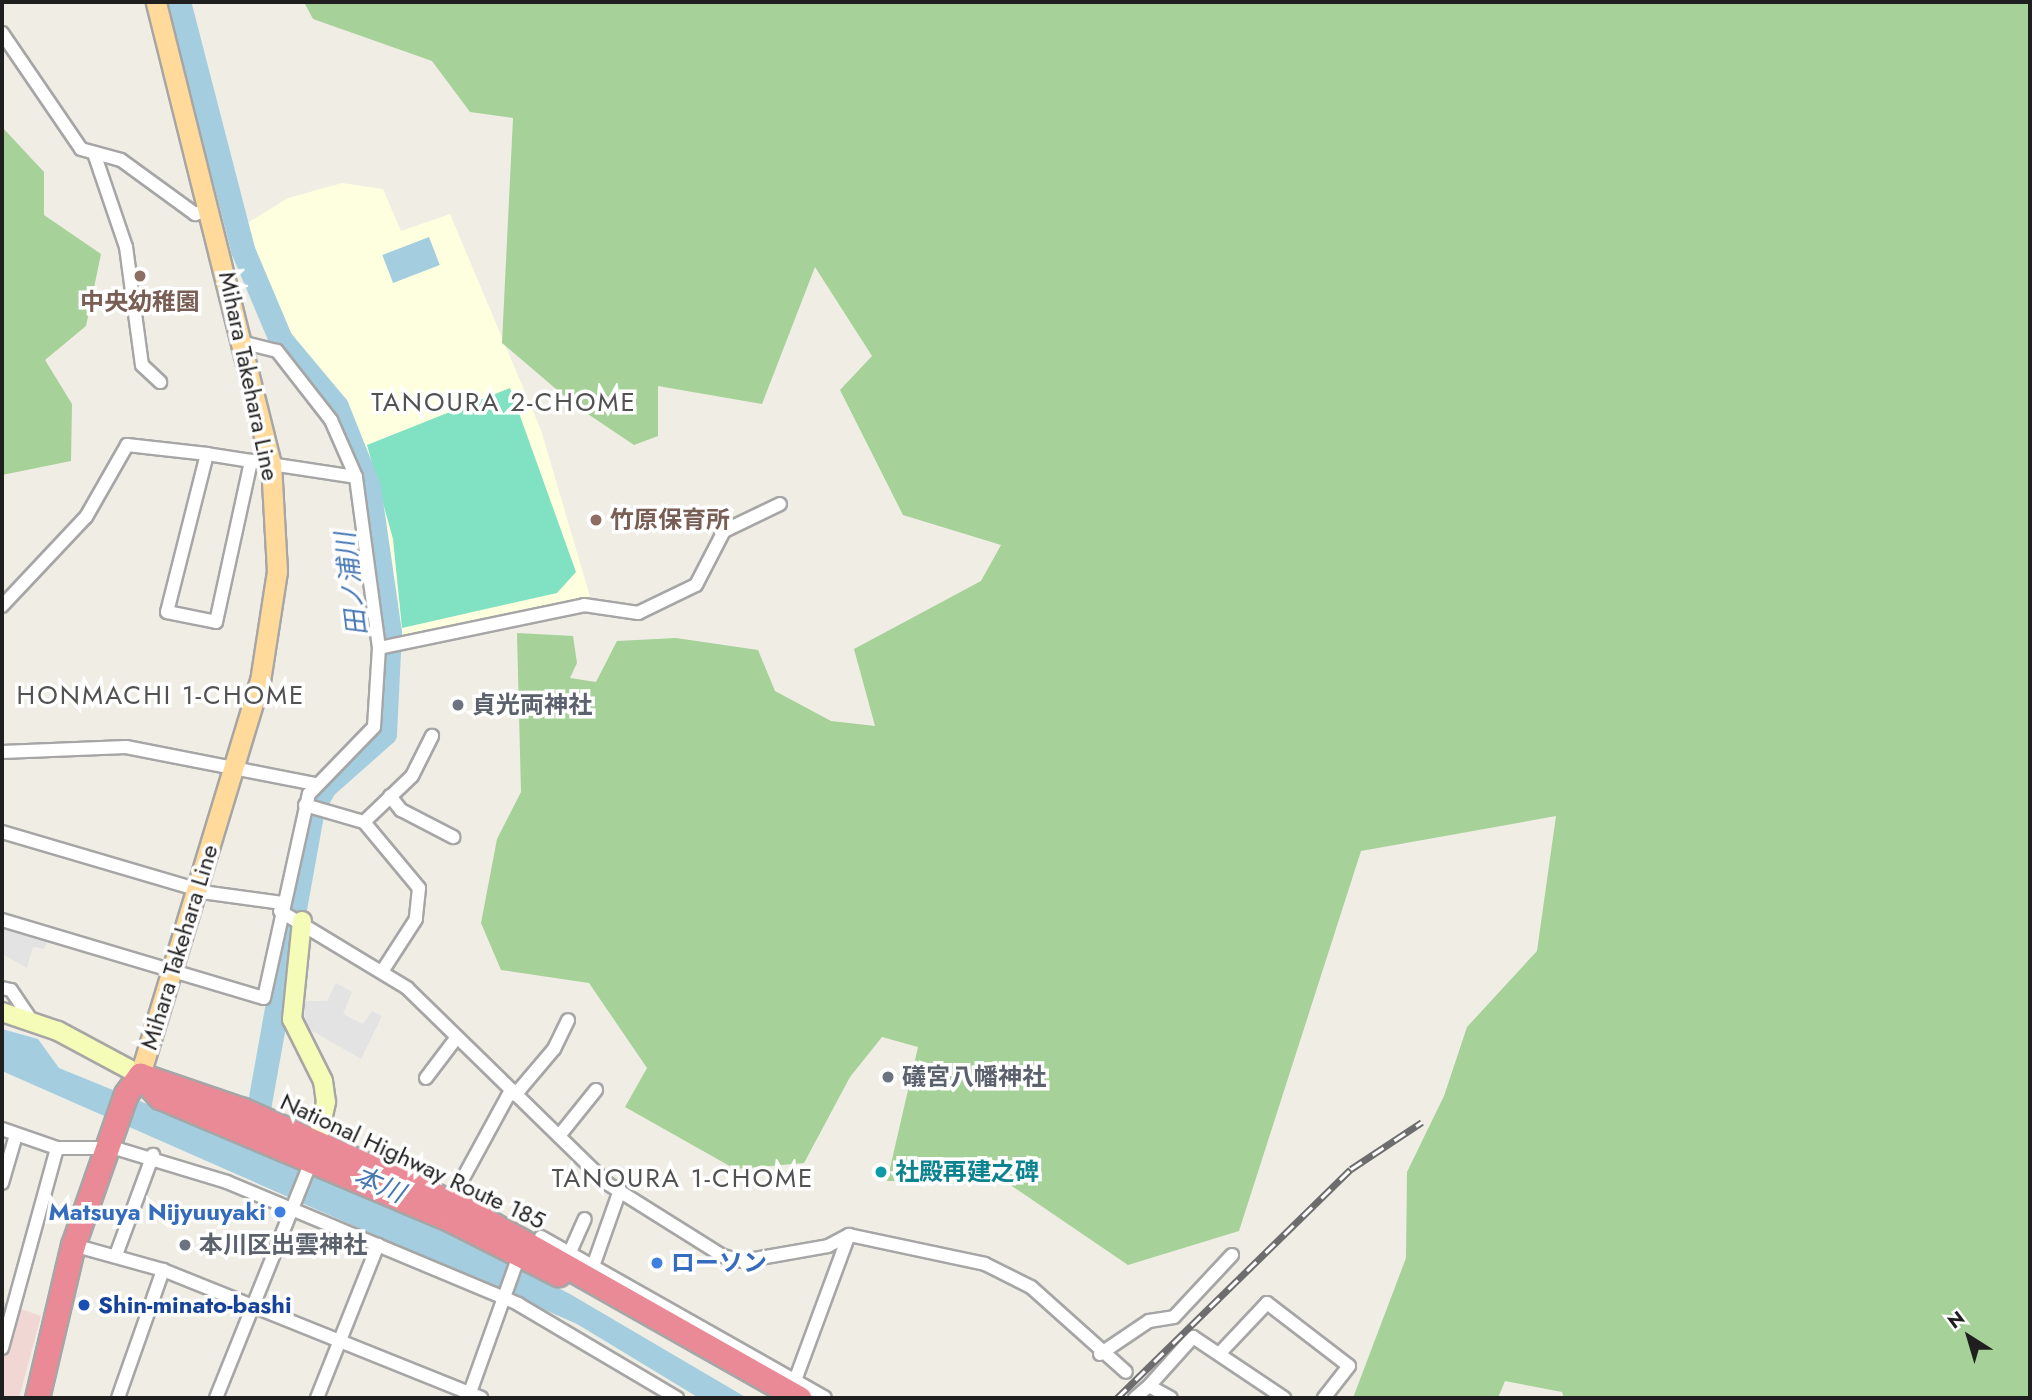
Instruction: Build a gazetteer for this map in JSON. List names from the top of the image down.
{
  "streets": {
    "highway": ["National Highway Route 185"],
    "main road": ["Mihara Takehara Line"]
  },
  "crossings": [
    ["Mihara Takehara Line", "National Highway Route 185"]
  ],
  "districts": ["TANOURA 2-CHOME", "HONMACHI 1-CHOME", "TANOURA 1-CHOME"],
  "water": ["田ノ浦川", "本川"],
  "places": [
    "中央幼稚園",
    "竹原保育所",
    "貞光両神社",
    "礒宮八幡神社",
    "社殿再建之碑",
    "Matsuya Nijyuuyaki",
    "本川区出雲神社",
    "ローソン",
    "Shin-minato-bashi"
  ],
  "north": "top left"
}
